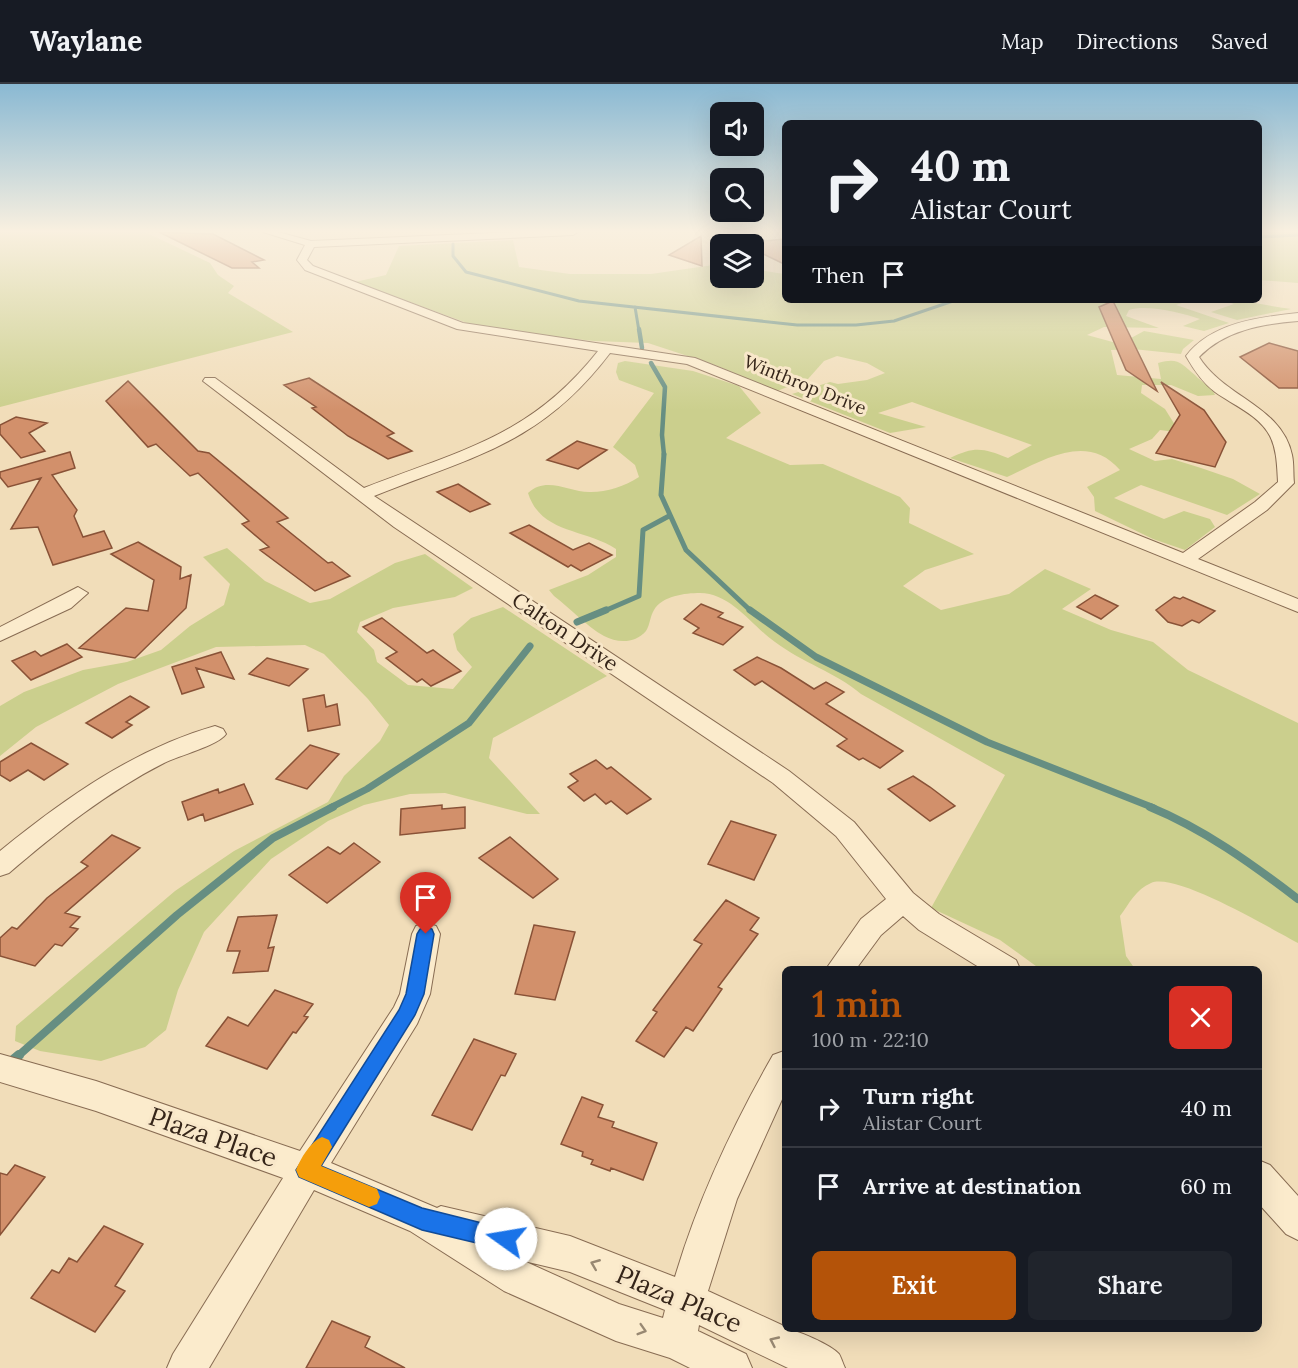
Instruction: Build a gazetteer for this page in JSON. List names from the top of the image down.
{
  "streets": {
    "street": ["Winthrop Drive", "Calton Drive", "Plaza Place"]
  },
  "page": {
    "header": "Waylane",
    "nav": ["Map", "Directions", "Saved"],
    "turn": ["40 m", "Alistar Court"],
    "then": "Then",
    "heading": ["1 min", "100 m · 22:10"],
    "list": [
      {
        "name": "Turn right",
        "note": "Alistar Court",
        "value": "40 m"
      },
      {
        "name": "Arrive at destination",
        "value": "60 m"
      }
    ],
    "buttons": ["Exit", "Share"]
  }
}
